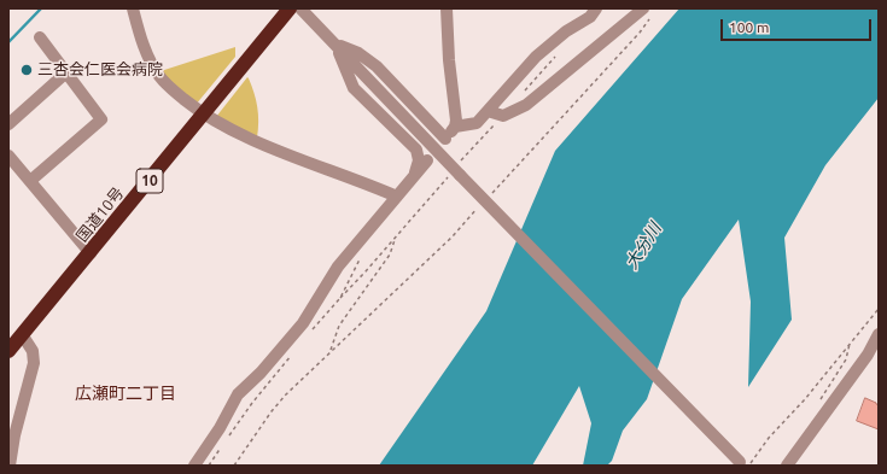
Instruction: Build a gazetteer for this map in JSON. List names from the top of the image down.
{
  "streets": {
    "highway": ["10", "国道10号"]
  },
  "districts": ["広瀬町二丁目"],
  "water": ["大分川"],
  "places": ["三杏会仁医会病院"],
  "scale_bar": "100 m"
}
